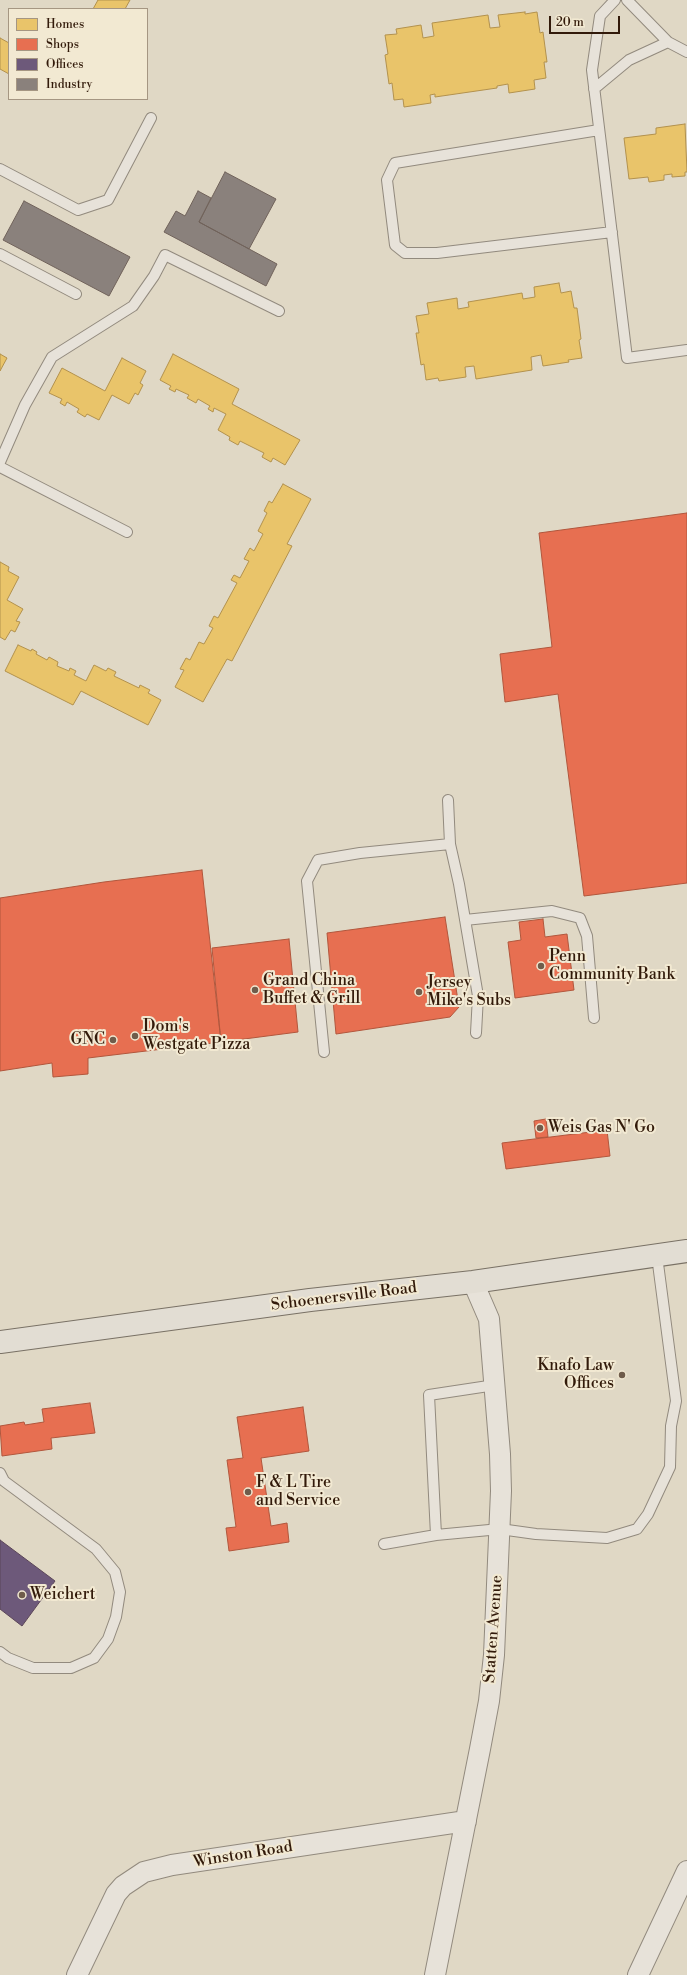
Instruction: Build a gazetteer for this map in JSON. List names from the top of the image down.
{
  "streets": {
    "main road": ["Schoenersville Road"],
    "street": ["Statten Avenue", "Winston Road"]
  },
  "crossings": [
    ["Schoenersville Road", "Statten Avenue"],
    ["Statten Avenue", "Winston Road"]
  ],
  "places": [
    "Penn Community Bank",
    "Grand China Buffet & Grill",
    "Jersey Mike's Subs",
    "Dom's Westgate Pizza",
    "GNC",
    "Weis Gas N' Go",
    "Knafo Law Offices",
    "F & L Tire and Service",
    "Weichert"
  ],
  "legend": [
    "Homes",
    "Shops",
    "Offices",
    "Industry"
  ],
  "scale_bar": "20 m"
}
